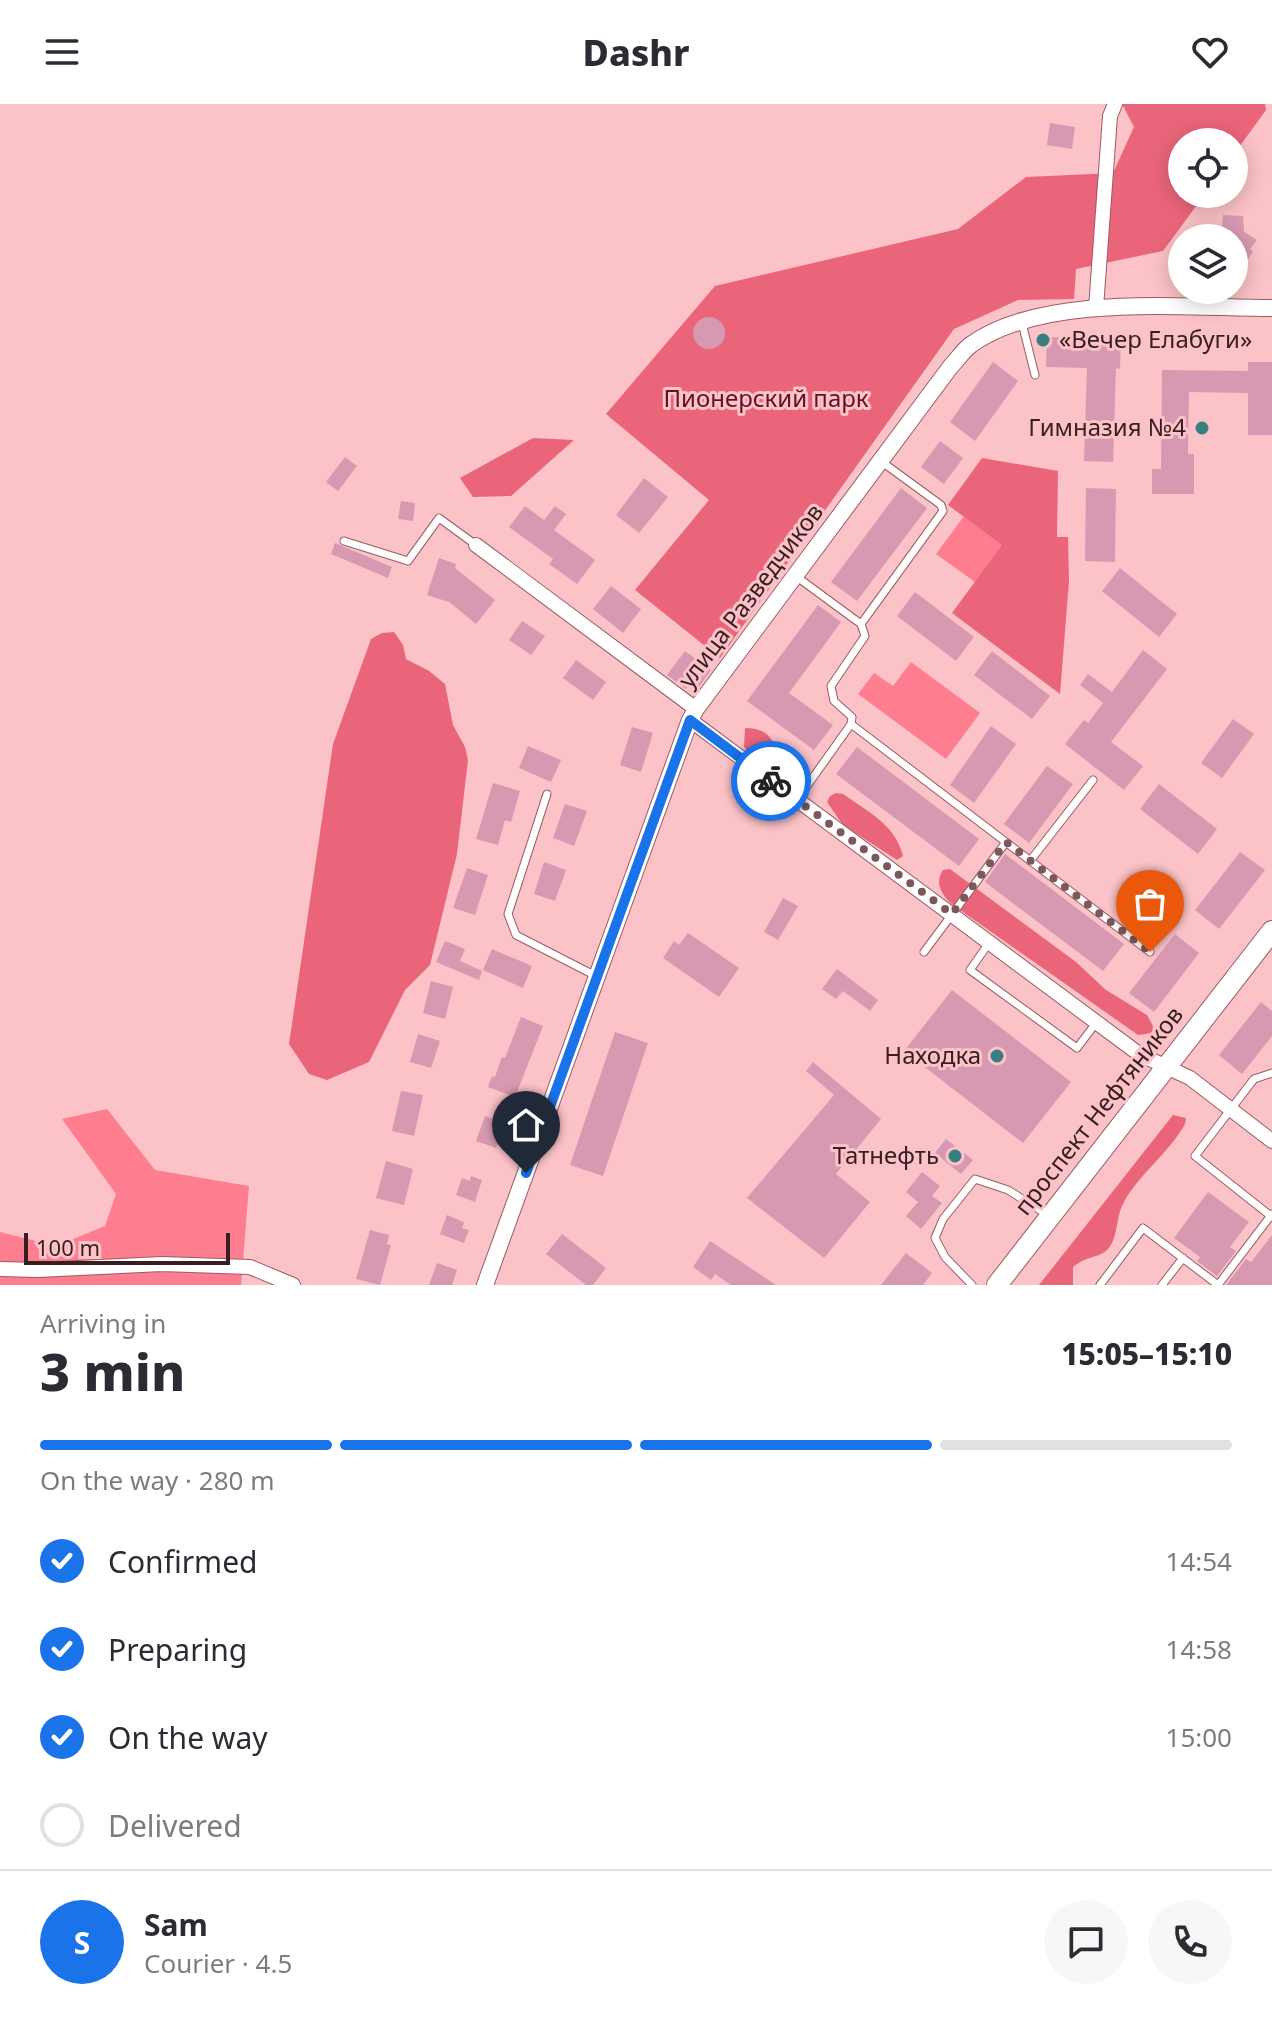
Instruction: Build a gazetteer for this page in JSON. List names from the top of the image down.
{
  "streets": {
    "main road": ["проспект Нефтяников"],
    "street": ["улица Разведчиков"]
  },
  "parks": ["Пионерский парк"],
  "places": [
    "«Вечер Елабуги»",
    "Гимназия №4",
    "Находка",
    "Татнефть"
  ],
  "scale_bar": "100 m",
  "page": {
    "header": "Dashr",
    "scale": "100 m",
    "heading": ["3 min", "Arriving in", "15:05–15:10"],
    "panel": ["Sam", "Courier · 4.5"],
    "bar": "On the way · 280 m",
    "list": [
      ["Confirmed", "14:54"],
      ["Preparing", "14:58"],
      ["On the way", "15:00"],
      "Delivered"
    ],
    "round": "S"
  }
}
